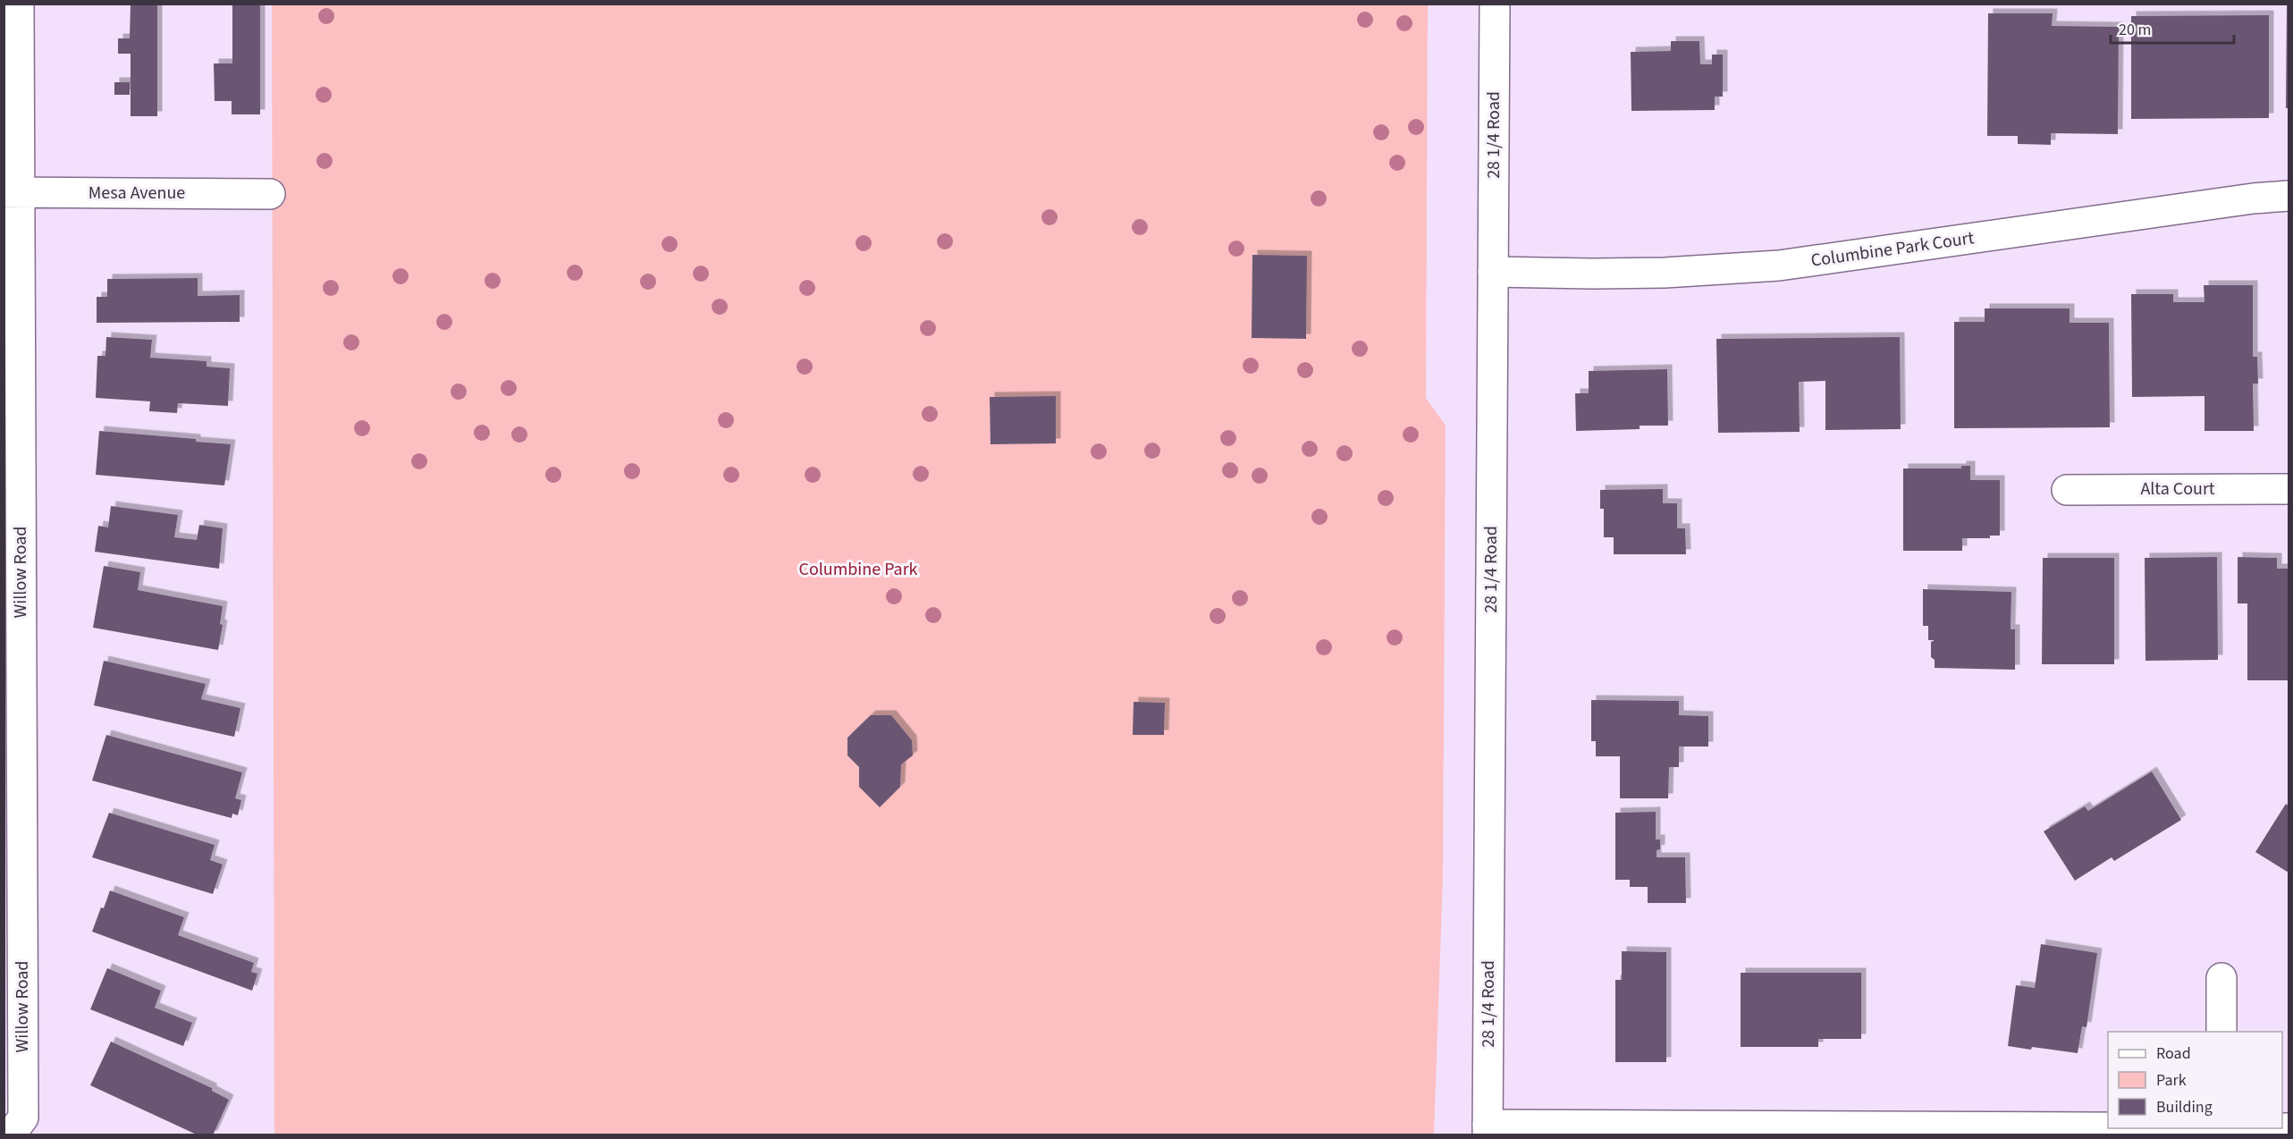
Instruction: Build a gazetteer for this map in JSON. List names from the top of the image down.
{
  "streets": {
    "street": [
      "28 1/4 Road",
      "Mesa Avenue",
      "Columbine Park Court",
      "Alta Court",
      "Willow Road"
    ]
  },
  "crossings": [
    ["28 1/4 Road", "Columbine Park Court"],
    ["Mesa Avenue", "Willow Road"]
  ],
  "parks": ["Columbine Park"],
  "legend": ["Road", "Park", "Building"],
  "scale_bar": "20 m"
}
